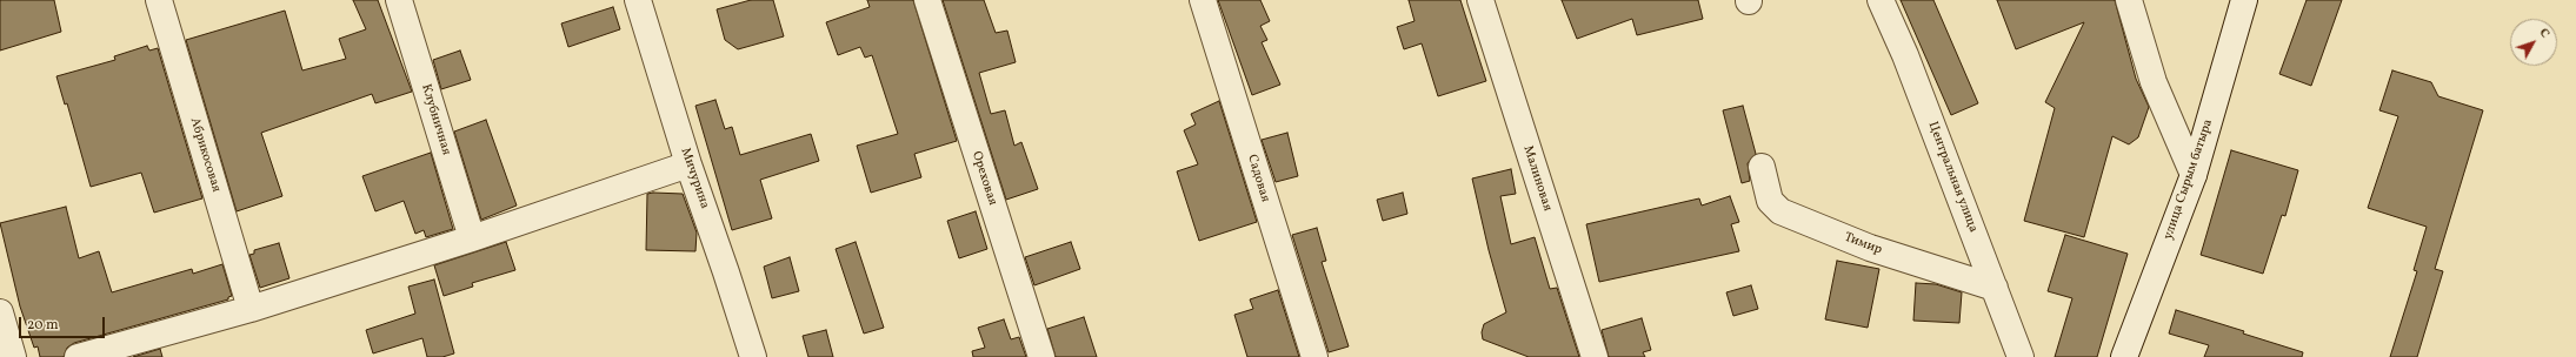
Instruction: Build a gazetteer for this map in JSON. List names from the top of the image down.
{
  "streets": {
    "street": [
      "Клубничная",
      "Абрикосовая",
      "Центральная улица",
      "Мичурина",
      "Ореховая",
      "Садовая",
      "Малиновая",
      "улица Сырым батыра",
      "Тимир"
    ]
  },
  "crossings": [
    ["Центральная улица", "Тимир"]
  ],
  "scale_bar": "20 m",
  "north": "top right"
}
